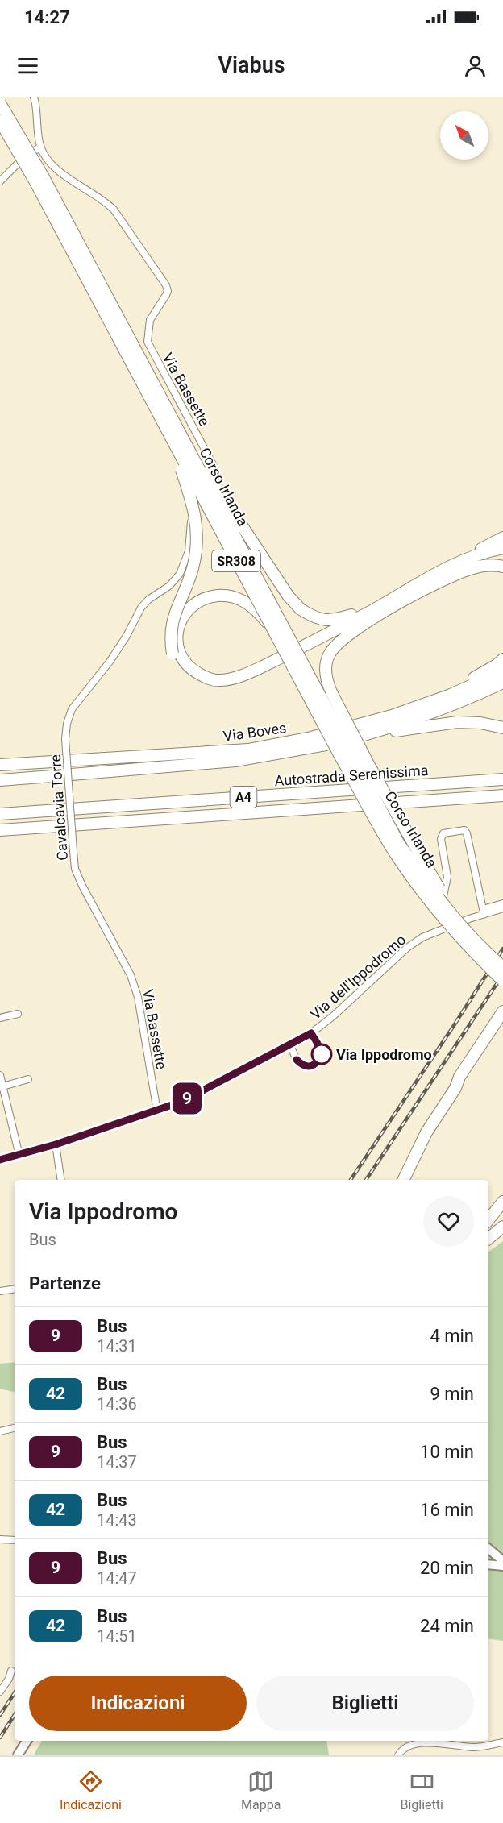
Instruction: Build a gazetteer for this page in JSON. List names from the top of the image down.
{
  "streets": {
    "highway": [
      "Corso Irlanda",
      "SR308",
      "Via Boves",
      "Autostrada Serenissima",
      "A4"
    ],
    "street": ["Via Bassette", "Cavalcavia Torre", "Via dell'Ippodromo"]
  },
  "crossings": [
    ["Via Bassette", "Cavalcavia Torre"],
    ["Via Bassette", "Via dell'Ippodromo"]
  ],
  "places": ["Via Ippodromo"],
  "lines": ["bus line 9"],
  "north": "top left",
  "page": {
    "status": "14:27",
    "header": "Viabus",
    "on_map": "9",
    "heading": [
      ["Via Ippodromo", "Bus"],
      "Partenze"
    ],
    "list": [
      {
        "mark": "9",
        "name": "Bus",
        "note": "14:31",
        "value": "4 min"
      },
      {
        "mark": "42",
        "name": "Bus",
        "note": "14:36",
        "value": "9 min"
      },
      {
        "mark": "9",
        "name": "Bus",
        "note": "14:37",
        "value": "10 min"
      },
      {
        "mark": "42",
        "name": "Bus",
        "note": "14:43",
        "value": "16 min"
      },
      {
        "mark": "9",
        "name": "Bus",
        "note": "14:47",
        "value": "20 min"
      },
      {
        "mark": "42",
        "name": "Bus",
        "note": "14:51",
        "value": "24 min"
      }
    ],
    "buttons": ["Indicazioni", "Biglietti"],
    "tabs": ["Indicazioni", "Mappa", "Biglietti"]
  }
}
